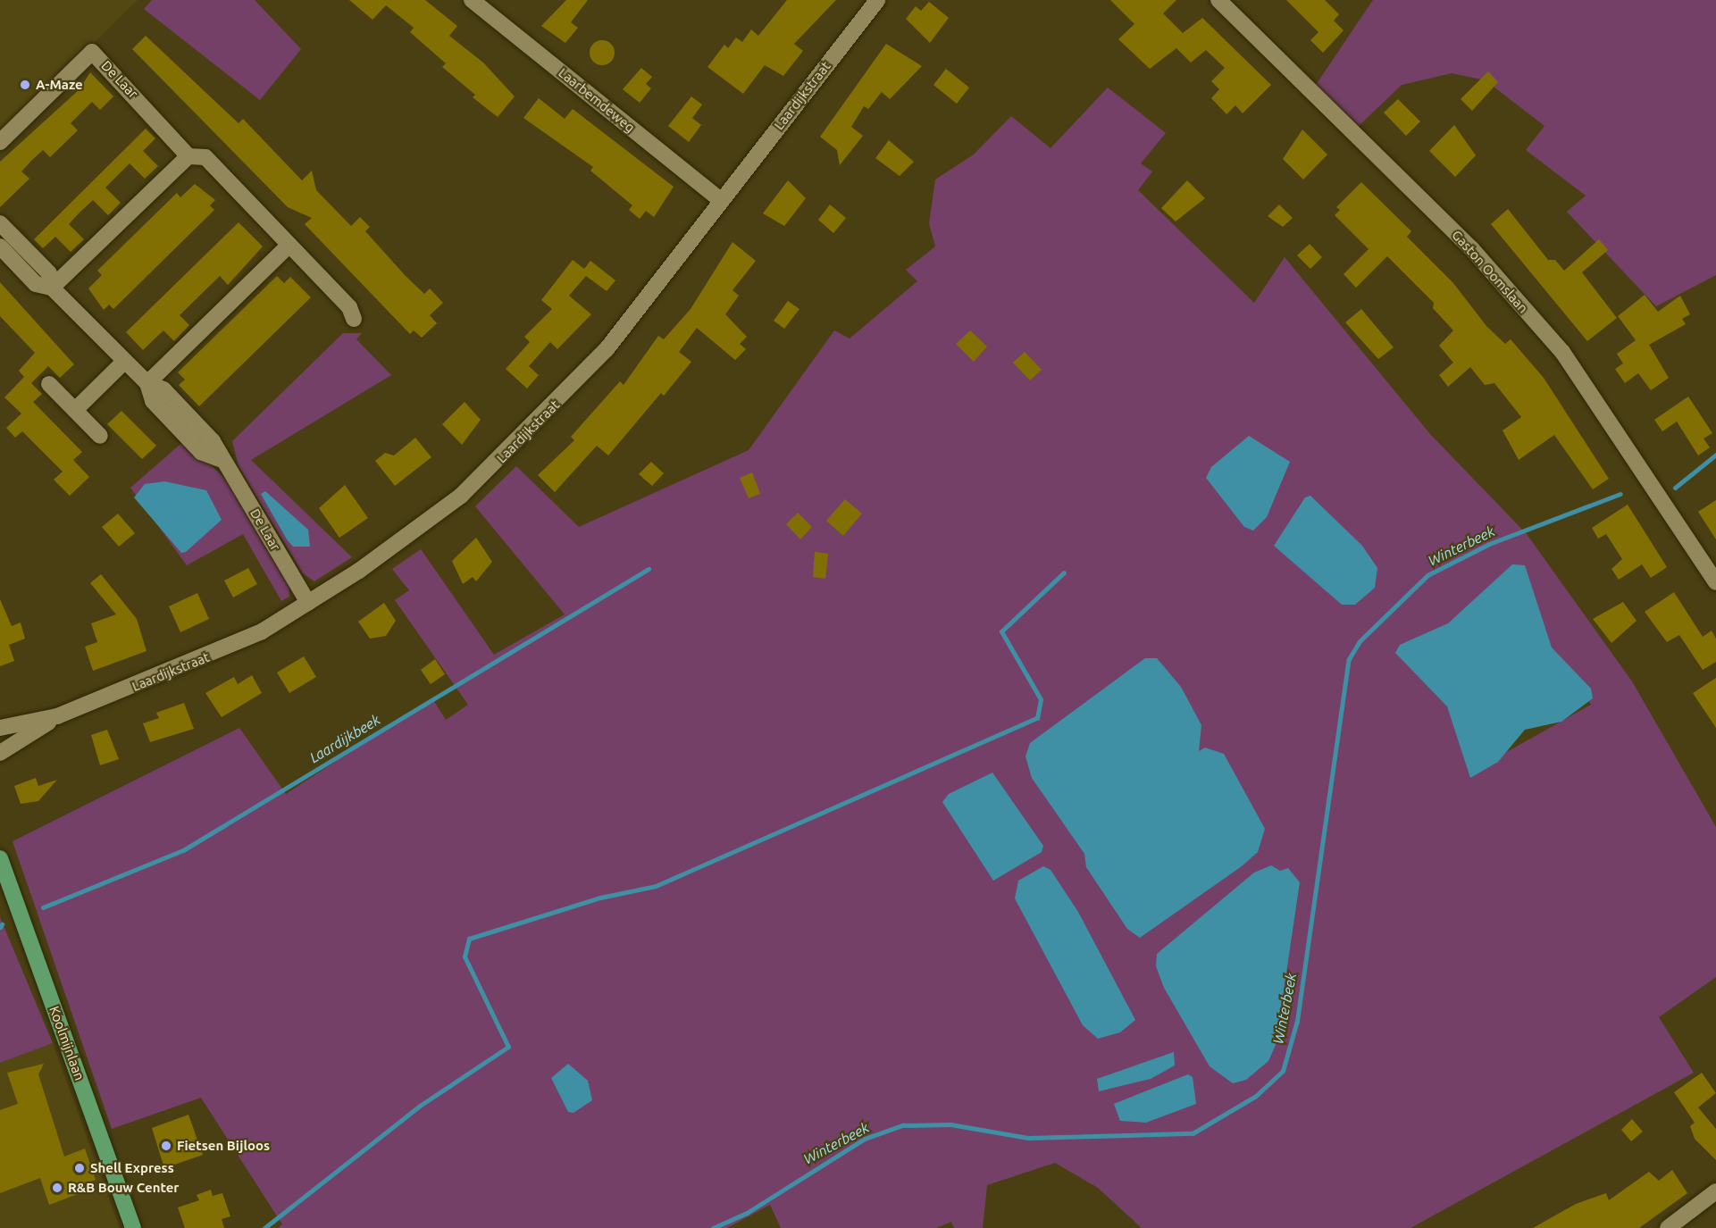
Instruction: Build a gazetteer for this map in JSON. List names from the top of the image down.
{
  "streets": {
    "main road": ["Koolmijnlaan"],
    "street": [
      "De Laar",
      "Laardijkstraat",
      "Laarbemdeweg",
      "Gaston Oomslaan"
    ]
  },
  "crossings": [
    ["De Laar", "Laardijkstraat"],
    ["Laardijkstraat", "Laarbemdeweg"]
  ],
  "water": ["Winterbeek", "Laardijkbeek"],
  "places": [
    "A-Maze",
    "Fietsen Bijloos",
    "Shell Express",
    "R&B Bouw Center"
  ]
}
